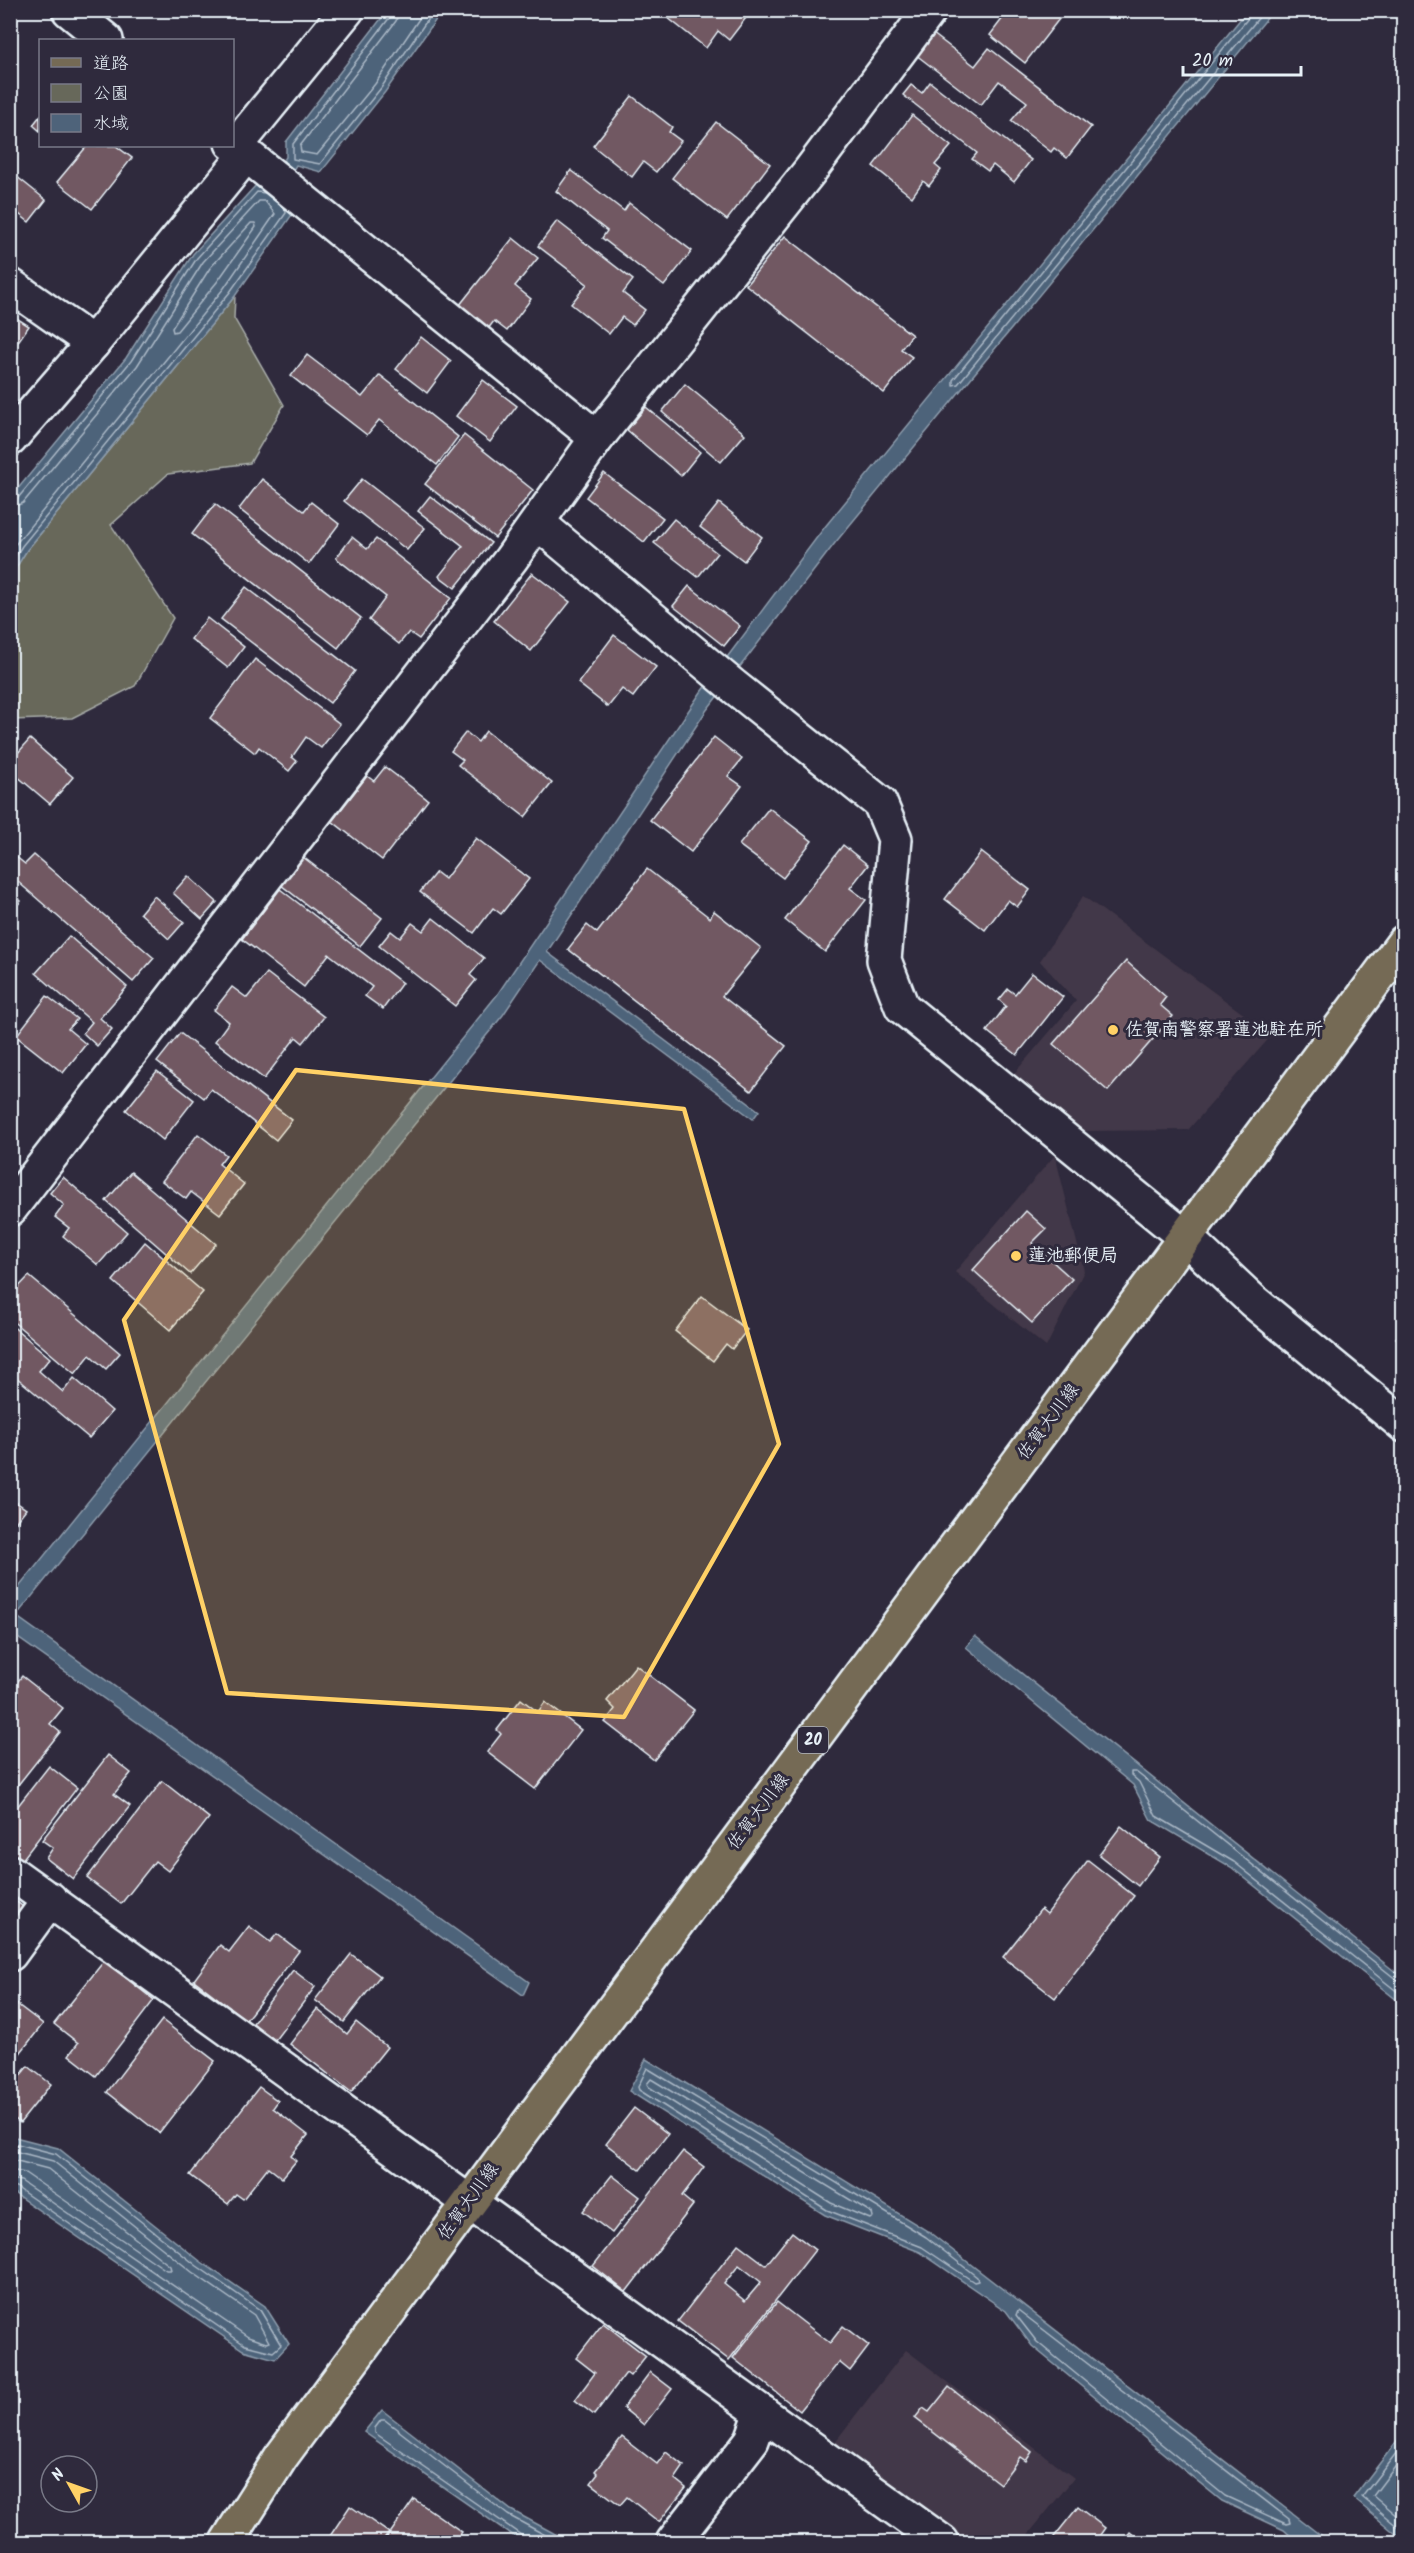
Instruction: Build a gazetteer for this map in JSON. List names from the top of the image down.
{
  "streets": {
    "main road": ["佐賀大川線", "20"]
  },
  "places": ["佐賀南警察署蓮池駐在所", "蓮池郵便局"],
  "legend": ["道路", "公園", "水域"],
  "scale_bar": "20 m",
  "north": "top left"
}
